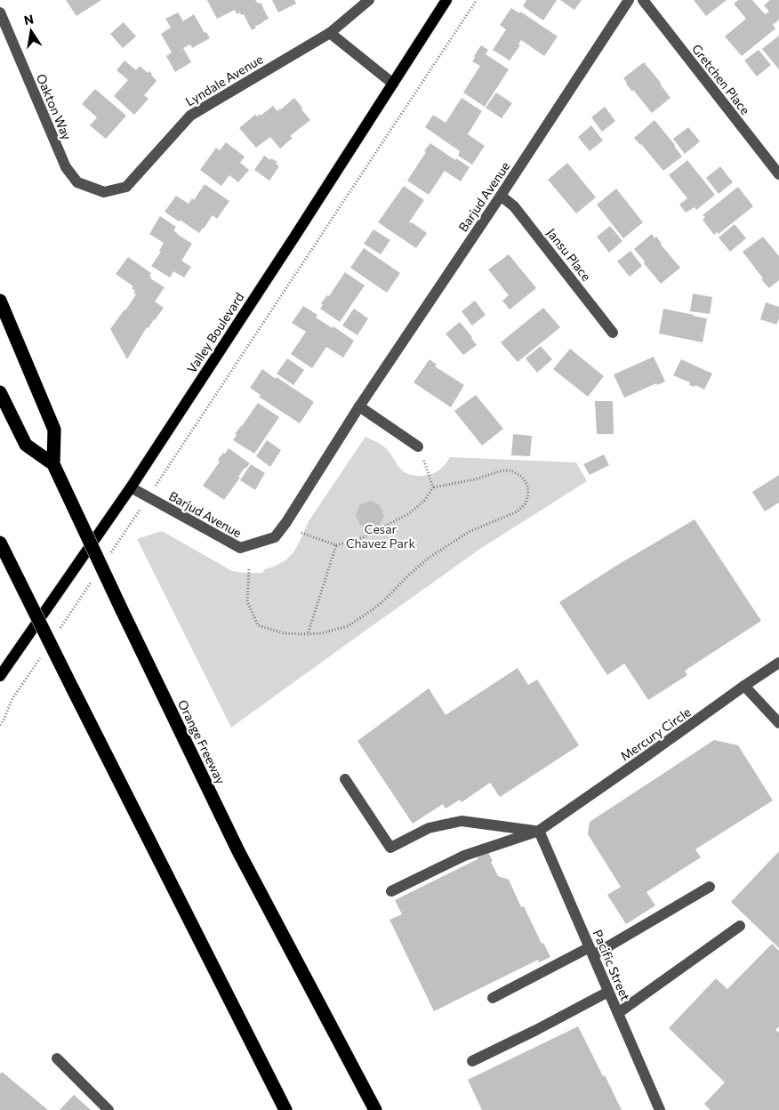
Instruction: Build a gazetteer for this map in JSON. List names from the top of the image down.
{
  "streets": {
    "highway": ["Orange Freeway"],
    "main road": ["Valley Boulevard"],
    "street": [
      "Gretchen Place",
      "Lyndale Avenue",
      "Oakton Way",
      "Barjud Avenue",
      "Jansu Place",
      "Mercury Circle",
      "Pacific Street"
    ]
  },
  "crossings": [
    ["Lyndale Avenue", "Oakton Way"],
    ["Barjud Avenue", "Jansu Place"],
    ["Barjud Avenue", "Valley Boulevard"],
    ["Mercury Circle", "Pacific Street"]
  ],
  "parks": ["Cesar Chavez Park"],
  "north": "top"
}
